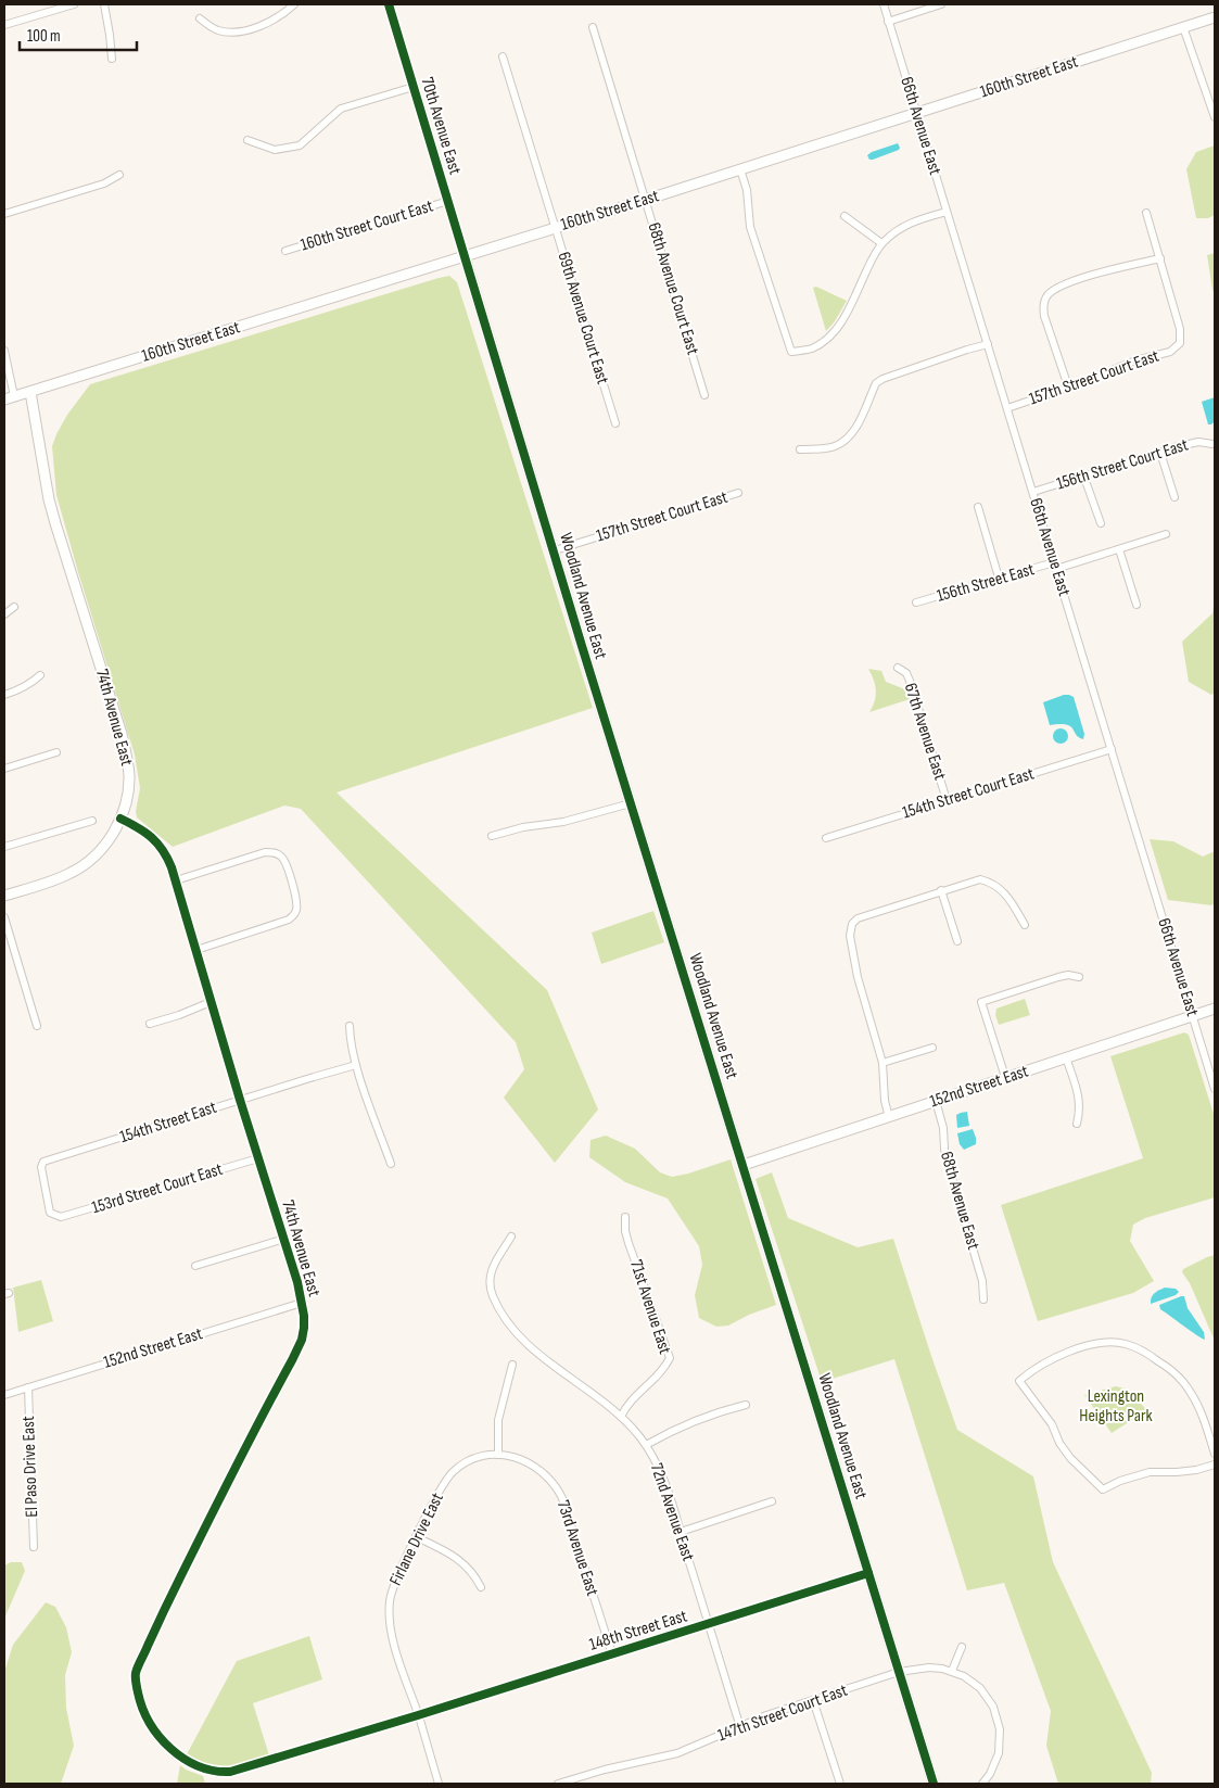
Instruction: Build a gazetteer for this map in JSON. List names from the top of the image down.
{
  "streets": {
    "street": [
      "160th Street East",
      "70th Avenue East",
      "66th Avenue East",
      "160th Street Court East",
      "68th Avenue Court East",
      "69th Avenue Court East",
      "157th Street Court East",
      "156th Street Court East",
      "156th Street East",
      "Woodland Avenue East",
      "74th Avenue East",
      "67th Avenue East",
      "154th Street Court East",
      "152nd Street East",
      "154th Street East",
      "153rd Street Court East",
      "68th Avenue East",
      "71st Avenue East",
      "El Paso Drive East",
      "72nd Avenue East",
      "Firlane Drive East",
      "73rd Avenue East",
      "148th Street East",
      "147th Street Court East"
    ]
  },
  "crossings": [
    ["160th Street East", "70th Avenue East"],
    ["160th Street East", "66th Avenue East"],
    ["160th Street East", "68th Avenue Court East"],
    ["160th Street East", "69th Avenue Court East"],
    ["160th Street East", "Woodland Avenue East"],
    ["160th Street East", "74th Avenue East"],
    ["70th Avenue East", "160th Street Court East"],
    ["70th Avenue East", "Woodland Avenue East"],
    ["66th Avenue East", "157th Street Court East"],
    ["66th Avenue East", "156th Street Court East"],
    ["66th Avenue East", "156th Street East"],
    ["66th Avenue East", "154th Street Court East"],
    ["66th Avenue East", "152nd Street East"],
    ["157th Street Court East", "Woodland Avenue East"],
    ["Woodland Avenue East", "152nd Street East"],
    ["Woodland Avenue East", "148th Street East"],
    ["Woodland Avenue East", "147th Street Court East"],
    ["74th Avenue East", "152nd Street East"],
    ["74th Avenue East", "154th Street East"],
    ["74th Avenue East", "153rd Street Court East"],
    ["74th Avenue East", "148th Street East"],
    ["67th Avenue East", "154th Street Court East"],
    ["152nd Street East", "68th Avenue East"],
    ["152nd Street East", "El Paso Drive East"],
    ["154th Street East", "153rd Street Court East"],
    ["71st Avenue East", "72nd Avenue East"],
    ["72nd Avenue East", "148th Street East"],
    ["72nd Avenue East", "147th Street Court East"],
    ["Firlane Drive East", "73rd Avenue East"],
    ["Firlane Drive East", "148th Street East"],
    ["73rd Avenue East", "148th Street East"]
  ],
  "parks": ["Lexington Heights Park"],
  "scale_bar": "100 m"
}
